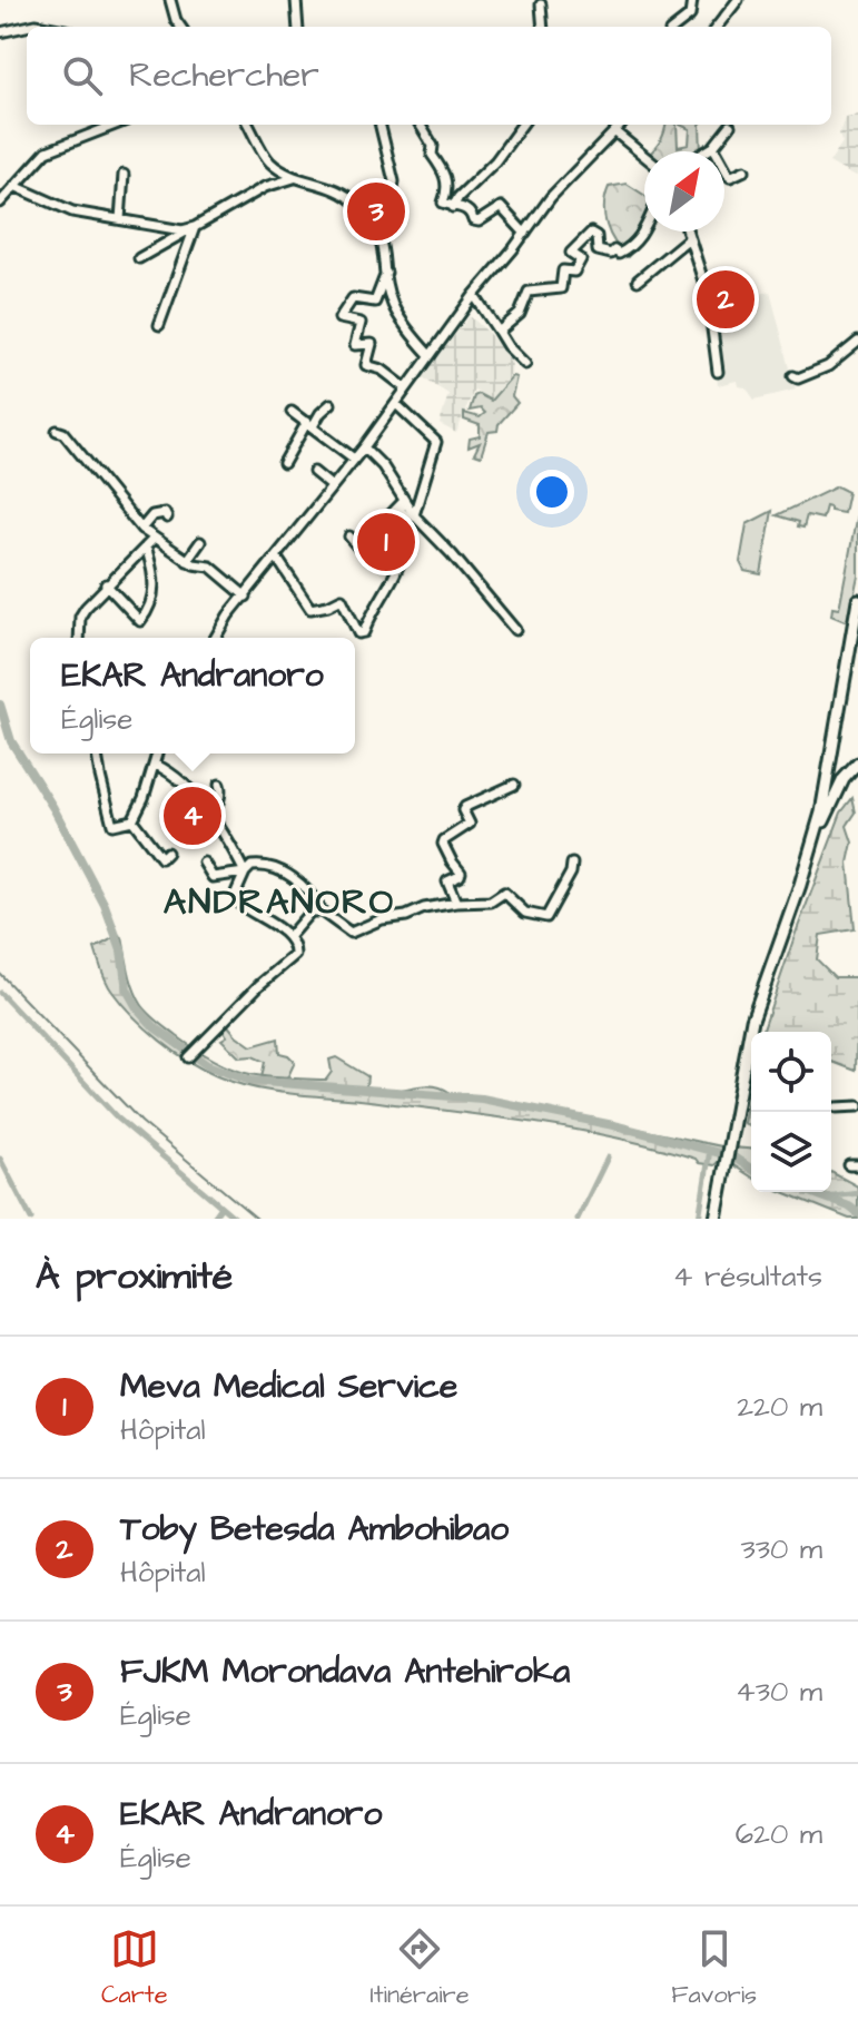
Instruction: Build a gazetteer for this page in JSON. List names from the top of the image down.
{
  "districts": ["ANDRANORO"],
  "north": "top right",
  "page": {
    "search": "Rechercher",
    "pins": [
      "3",
      "2",
      "1",
      "4"
    ],
    "popup": ["EKAR Andranoro", "Église"],
    "heading": ["À proximité", "4 résultats"],
    "list": [
      {
        "mark": "1",
        "name": "Meva Medical Service",
        "note": "Hôpital",
        "value": "220 m"
      },
      {
        "mark": "2",
        "name": "Toby Betesda Ambohibao",
        "note": "Hôpital",
        "value": "330 m"
      },
      {
        "mark": "3",
        "name": "FJKM Morondava Antehiroka",
        "note": "Église",
        "value": "430 m"
      },
      {
        "mark": "4",
        "name": "EKAR Andranoro",
        "note": "Église",
        "value": "620 m"
      }
    ],
    "nav": ["Carte", "Itinéraire", "Favoris"]
  }
}
